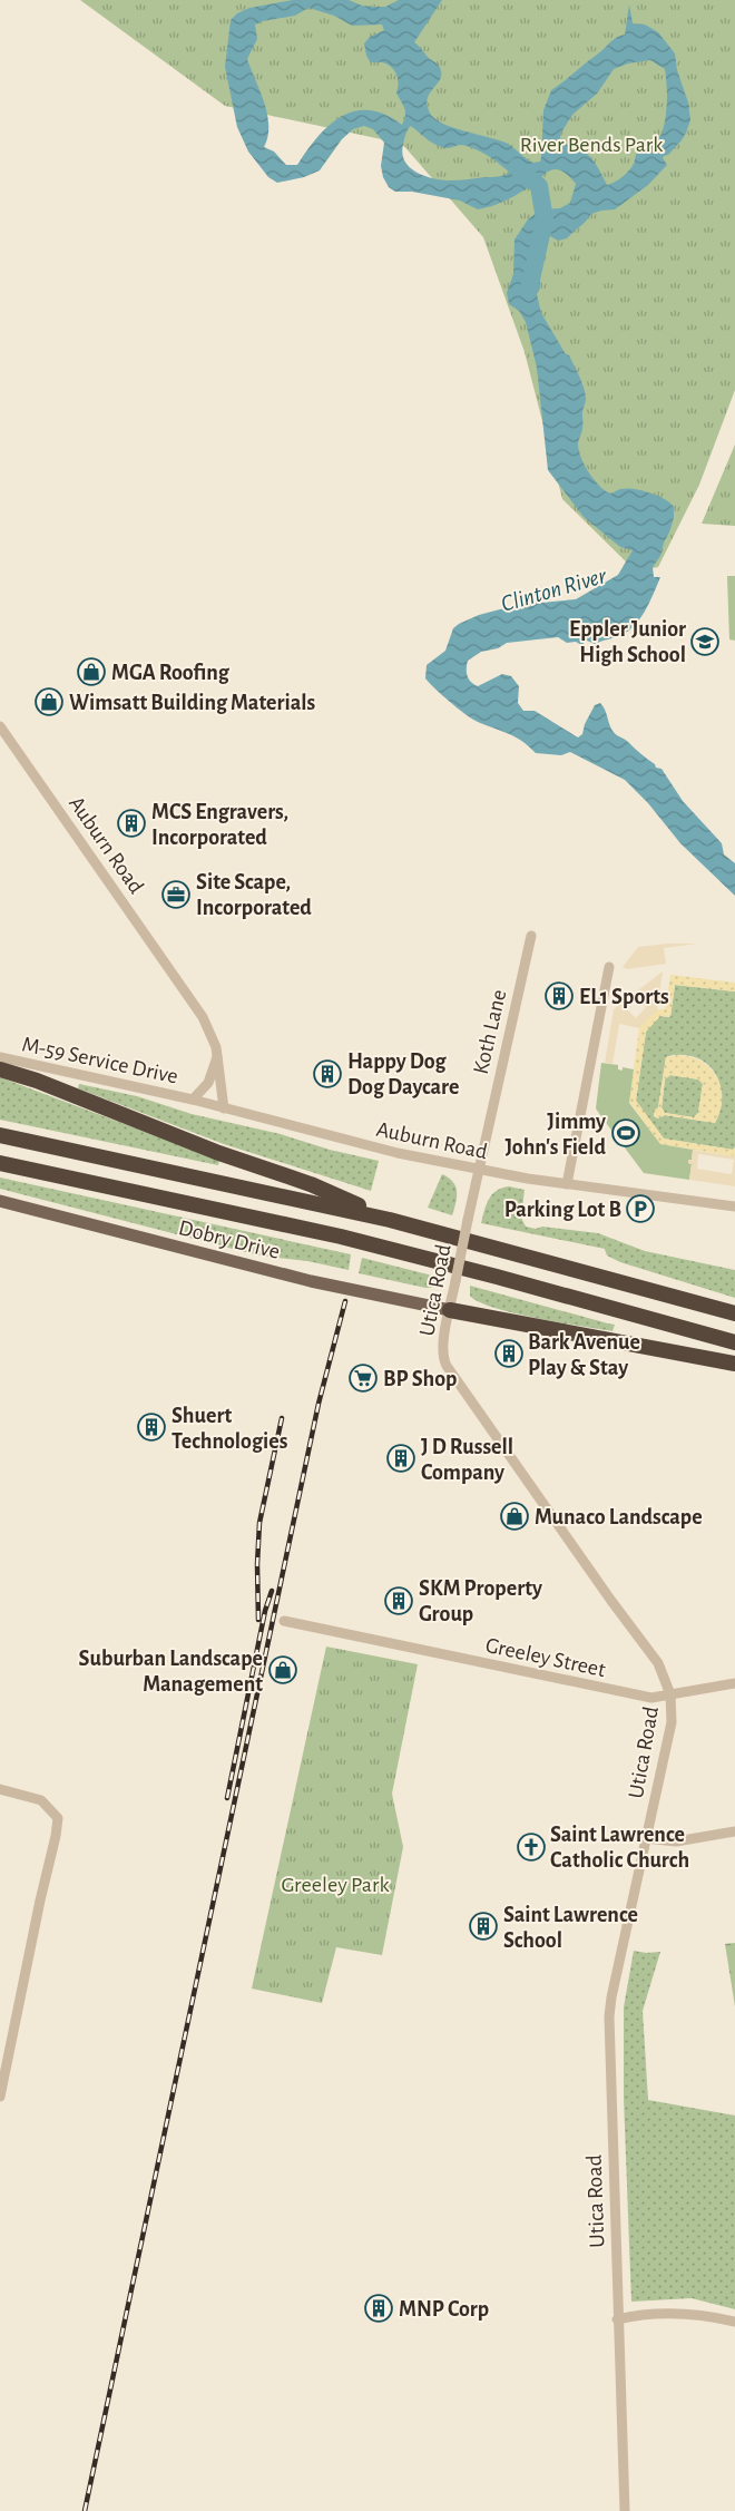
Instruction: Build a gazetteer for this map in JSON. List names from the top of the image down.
{
  "streets": {
    "main road": ["Dobry Drive"],
    "street": [
      "Auburn Road",
      "Koth Lane",
      "M-59 Service Drive",
      "Utica Road",
      "Greeley Street"
    ]
  },
  "crossings": [
    ["Auburn Road", "Koth Lane"],
    ["Auburn Road", "M-59 Service Drive"],
    ["Auburn Road", "Utica Road"],
    ["Koth Lane", "Utica Road"],
    ["Dobry Drive", "Utica Road"],
    ["Utica Road", "Greeley Street"]
  ],
  "water": ["Clinton River"],
  "parks": ["River Bends Park", "Greeley Park"],
  "places": {
    "school or university": ["Eppler Junior High School"],
    "shop": [
      "MGA Roofing",
      "Wimsatt Building Materials",
      "Munaco Landscape",
      "Suburban Landscape Management"
    ],
    "building": [
      "MCS Engravers, Incorporated",
      "EL1 Sports",
      "Happy Dog Dog Daycare",
      "Bark Avenue Play & Stay",
      "Shuert Technologies",
      "J D Russell Company",
      "SKM Property Group",
      "Saint Lawrence School",
      "MNP Corp"
    ],
    "office": ["Site Scape, Incorporated"],
    "sports": ["Jimmy John's Field"],
    "parking": ["Parking Lot B"],
    "supermarket": ["BP Shop"],
    "church": ["Saint Lawrence Catholic Church"]
  }
}
